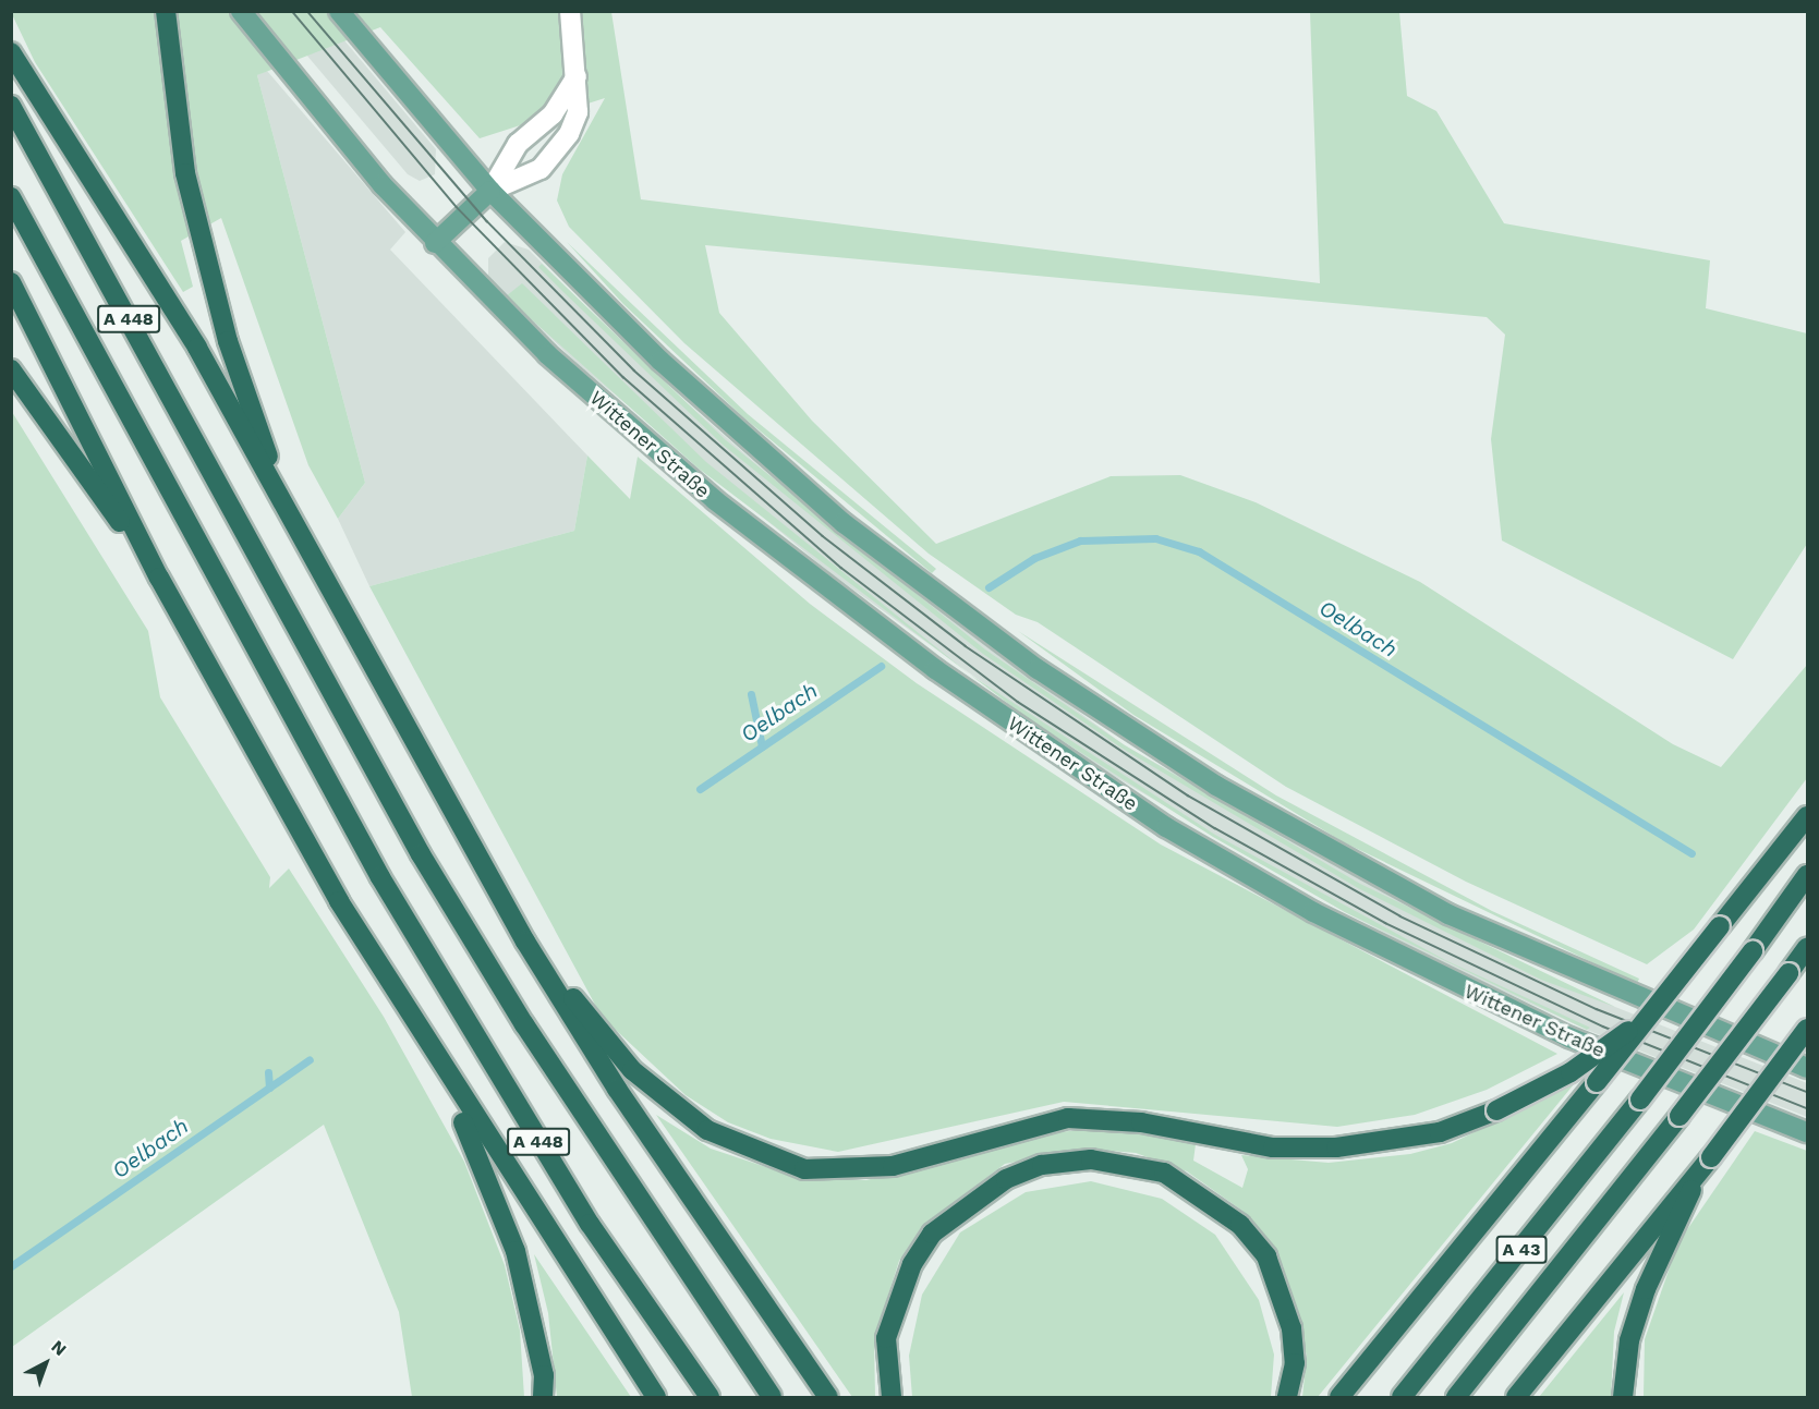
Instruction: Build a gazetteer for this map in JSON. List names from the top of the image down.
{
  "streets": {
    "highway": ["A 448", "A 43"],
    "main road": ["Wittener Straße"]
  },
  "water": ["Oelbach"],
  "north": "top right"
}
